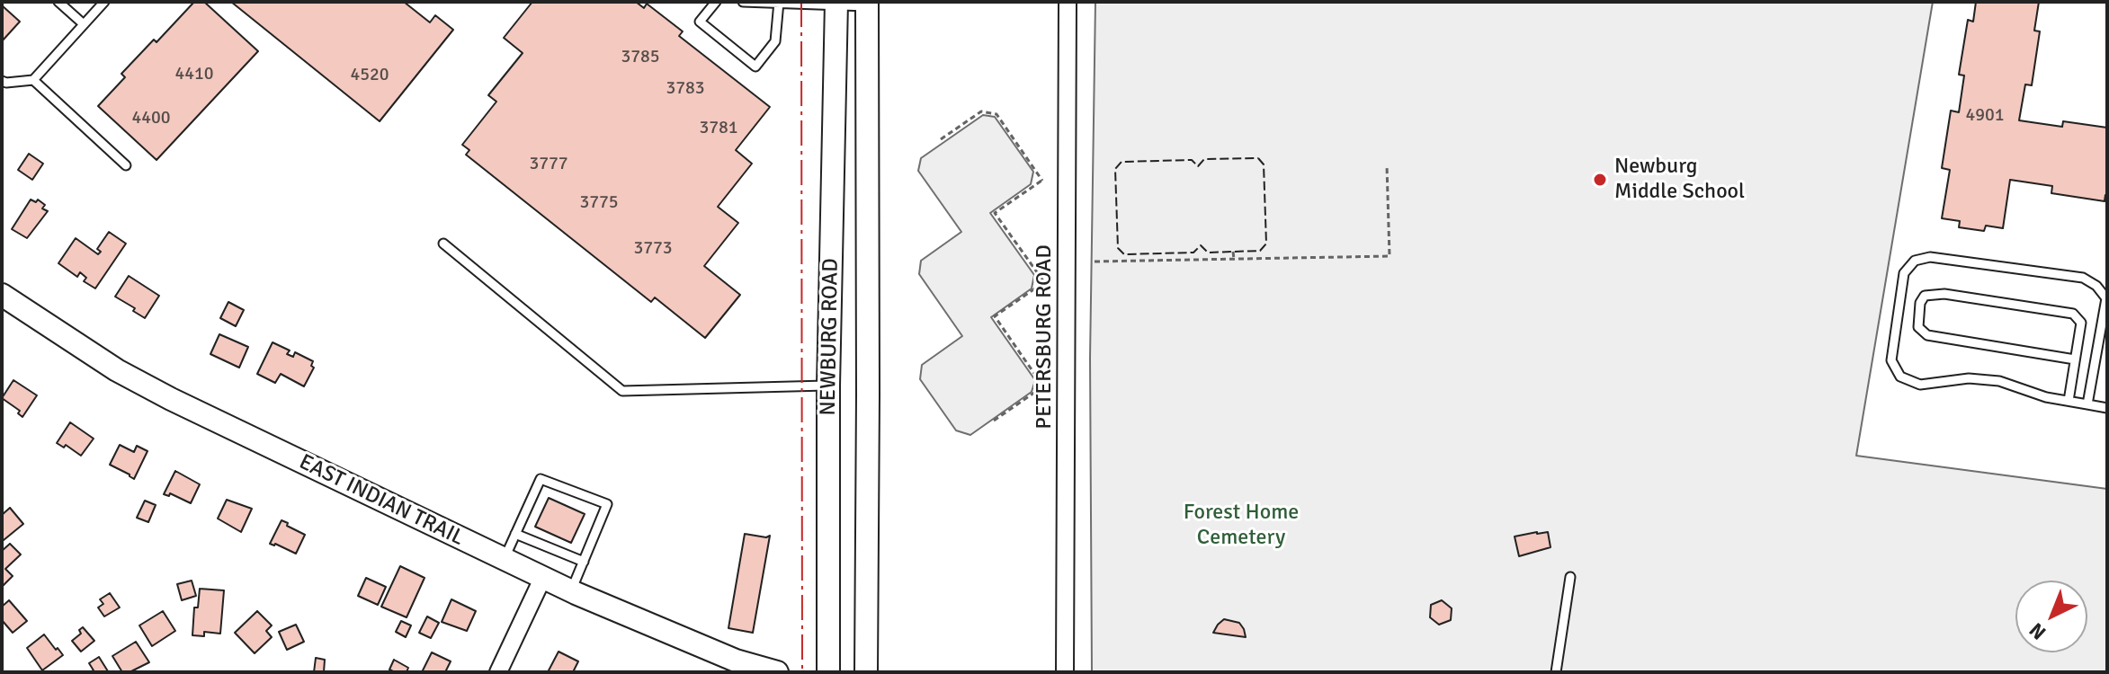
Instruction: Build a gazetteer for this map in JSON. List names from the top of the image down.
{
  "streets": {
    "main road": ["NEWBURG ROAD", "EAST INDIAN TRAIL"],
    "street": ["PETERSBURG ROAD"]
  },
  "parks": ["Forest Home Cemetery"],
  "places": ["Newburg Middle School"],
  "house_numbers": [
    "3785",
    "4410",
    "4520",
    "3783",
    "4901",
    "4400",
    "3781",
    "3777",
    "3775",
    "3773"
  ],
  "north": "bottom left"
}
